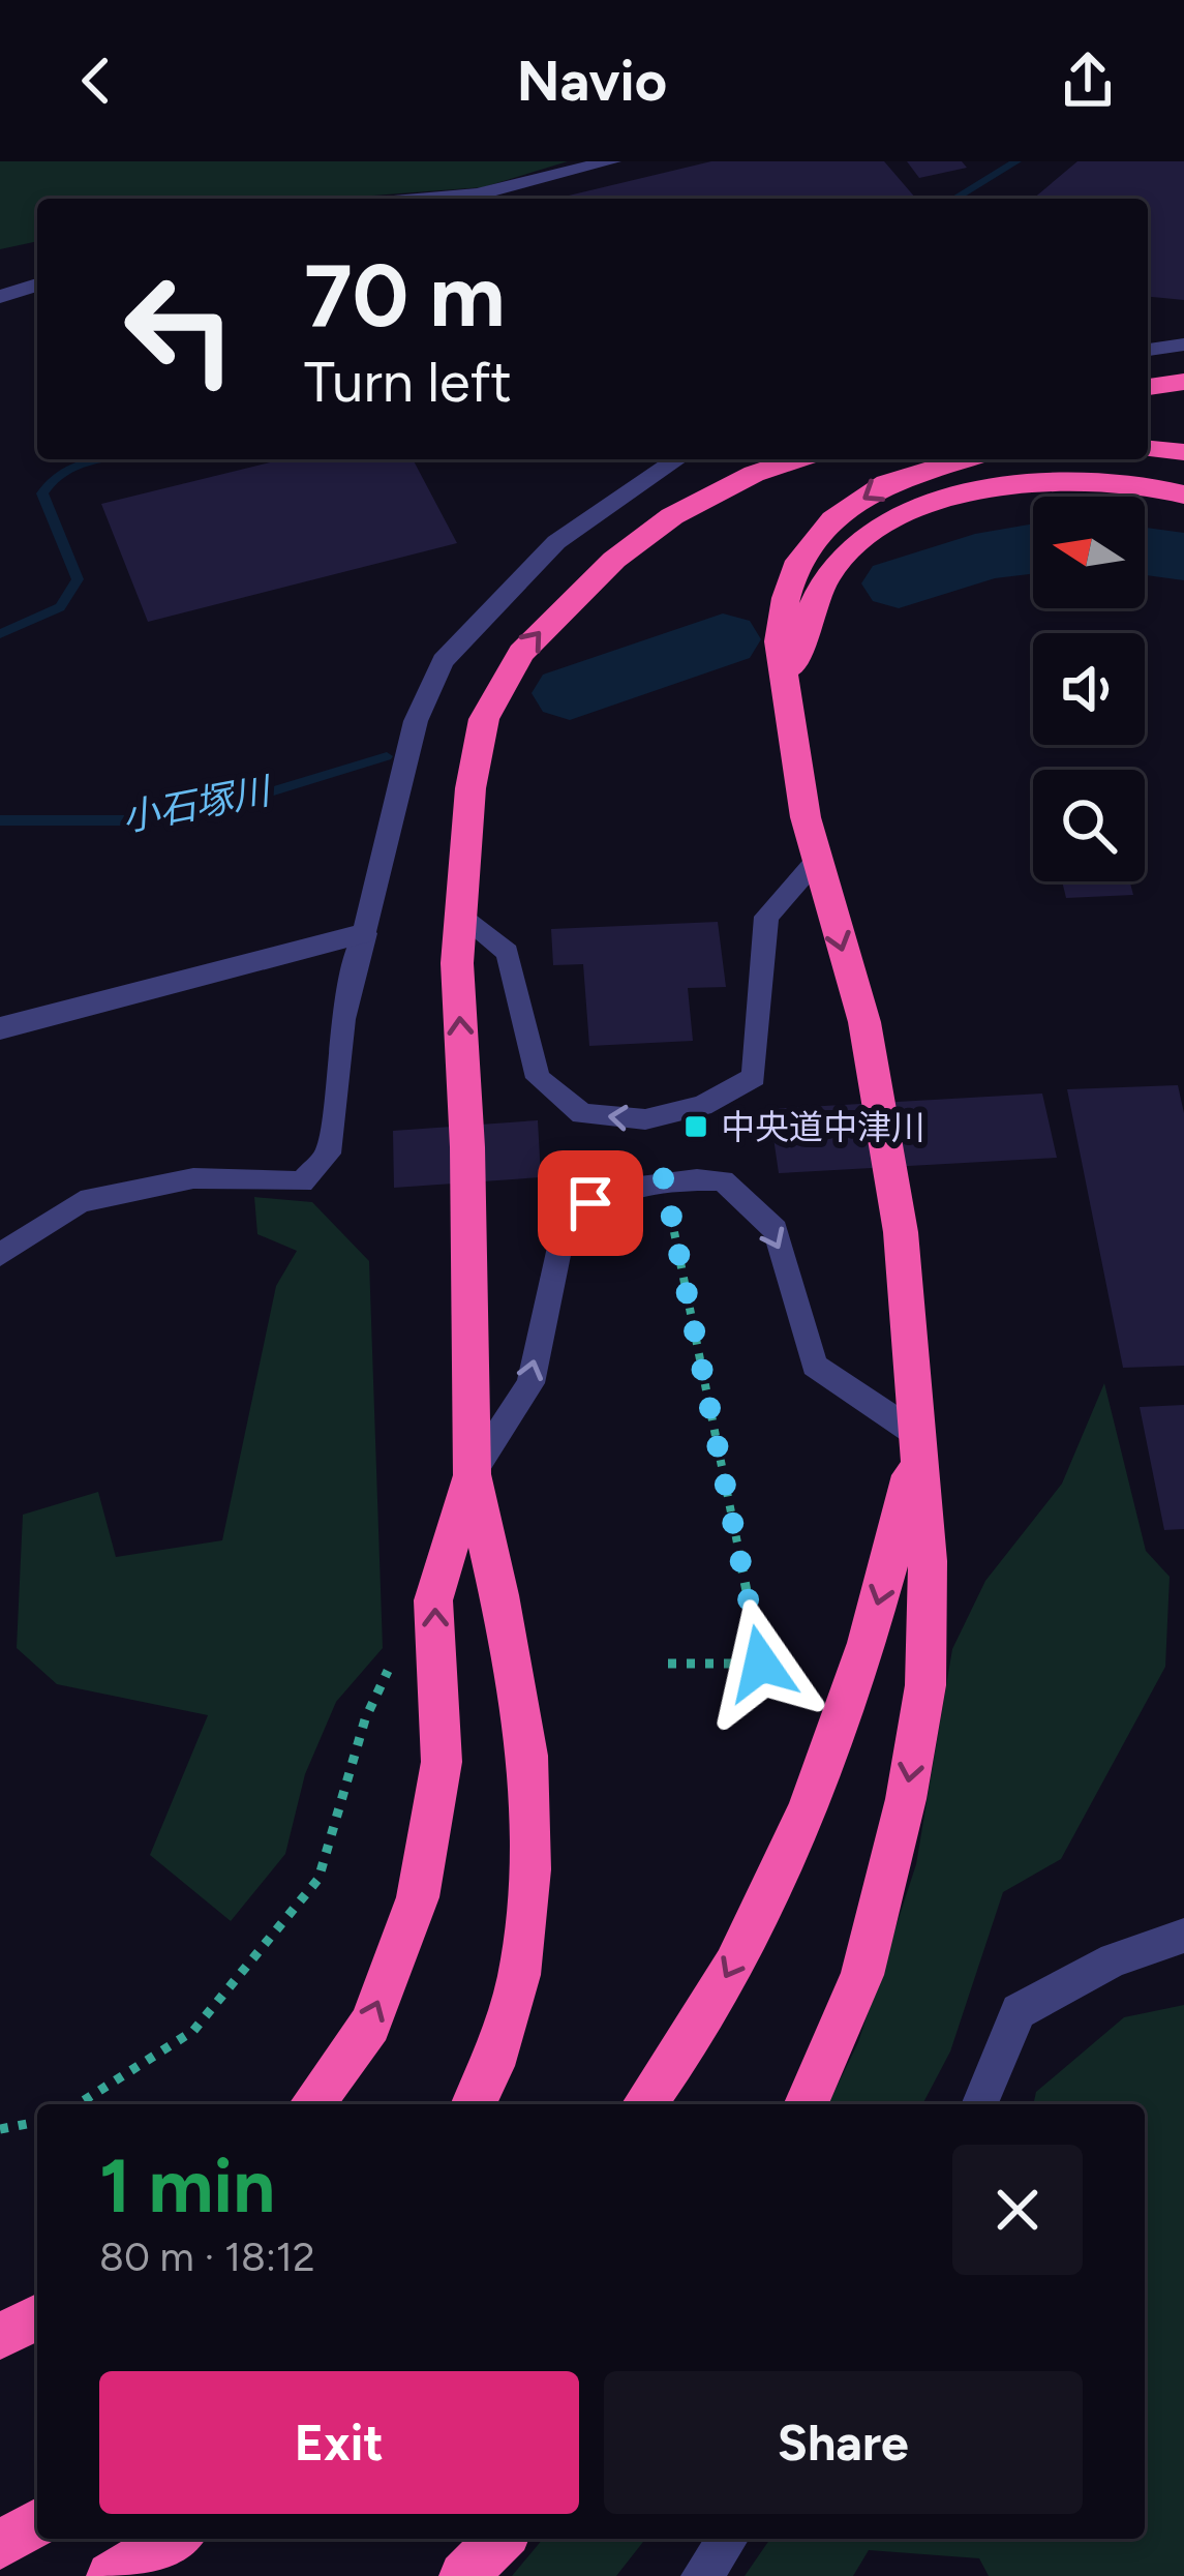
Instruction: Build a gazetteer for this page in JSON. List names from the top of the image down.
{
  "water": ["小石塚川"],
  "places": {
    "transit": ["中央道中津川"]
  },
  "north": "left",
  "page": {
    "header": "Navio",
    "turn": ["70 m", "Turn left"],
    "heading": ["1 min", "80 m · 18:12"],
    "buttons": ["Exit", "Share"]
  }
}
